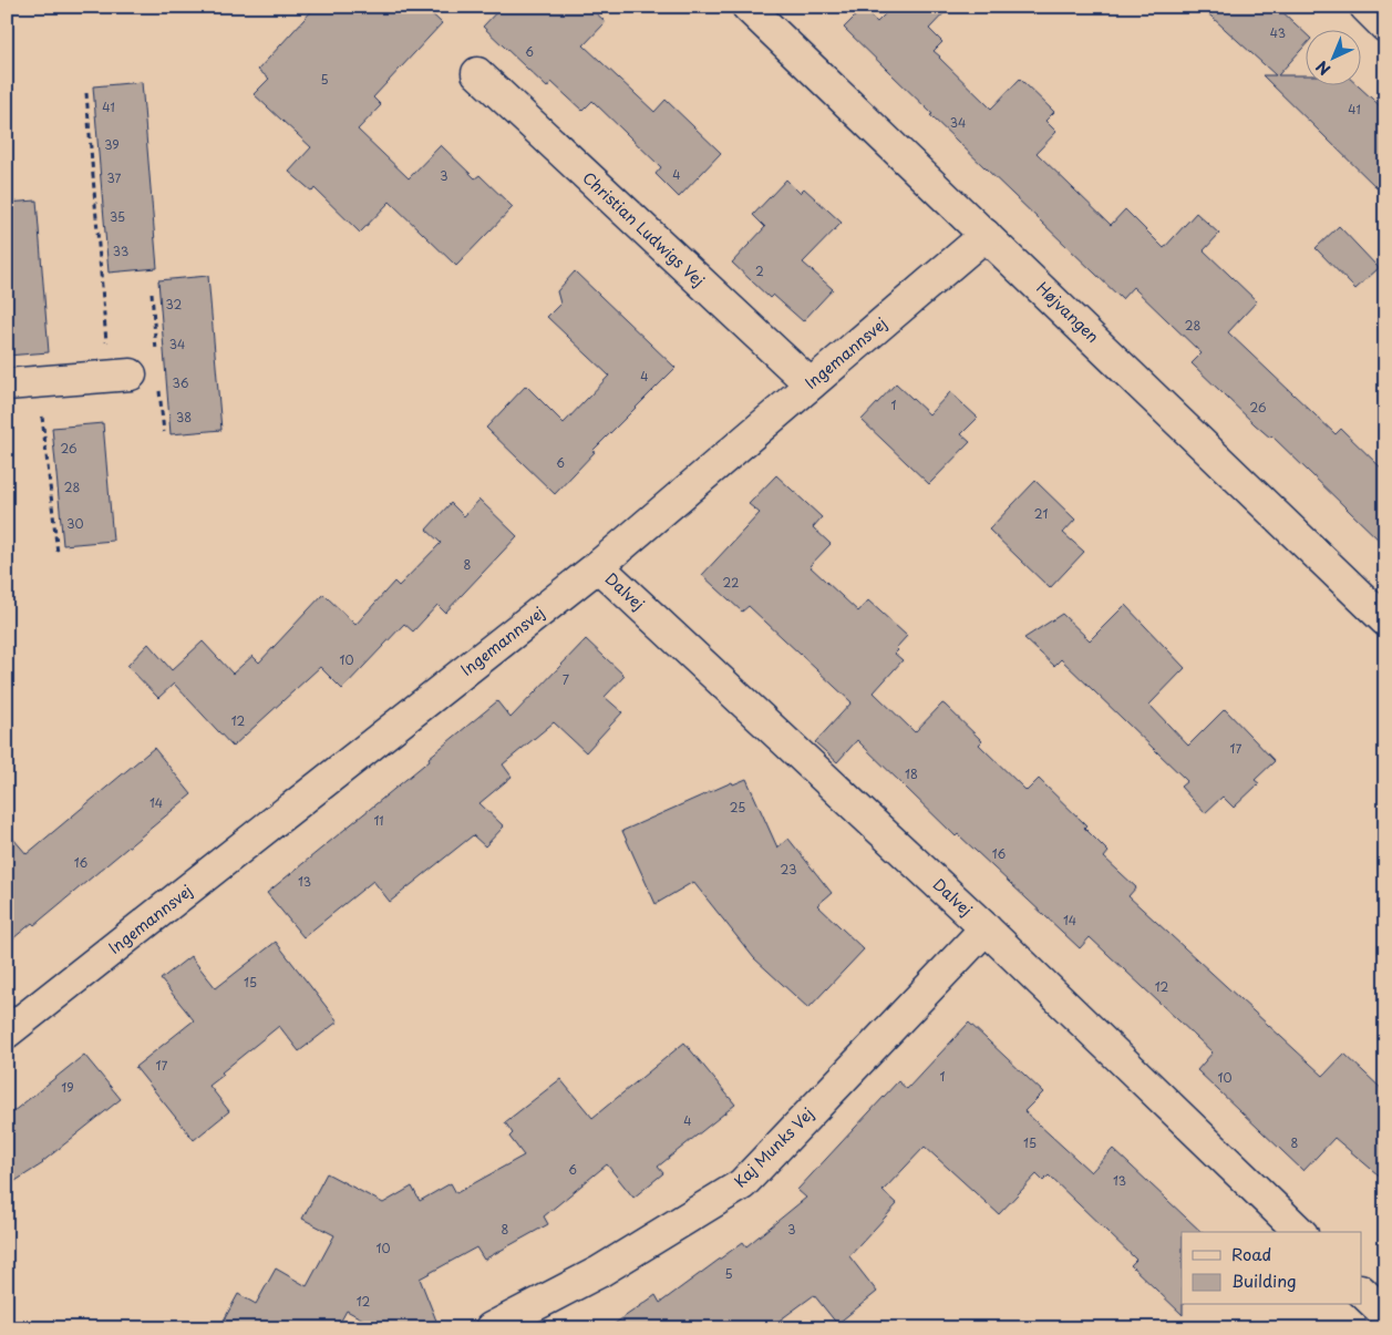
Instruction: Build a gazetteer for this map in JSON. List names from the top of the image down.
{
  "streets": {
    "street": [
      "Christian Ludwigs Vej",
      "Højvangen",
      "Ingemannsvej",
      "Dalvej",
      "Kaj Munks Vej"
    ]
  },
  "crossings": [
    ["Christian Ludwigs Vej", "Ingemannsvej"],
    ["Højvangen", "Ingemannsvej"],
    ["Ingemannsvej", "Dalvej"],
    ["Dalvej", "Kaj Munks Vej"]
  ],
  "house_numbers": [
    "43",
    "6",
    "5",
    "41",
    "41",
    "34",
    "39",
    "4",
    "3",
    "37",
    "35",
    "33",
    "2",
    "32",
    "28",
    "34",
    "4",
    "36",
    "1",
    "26",
    "38",
    "26",
    "6",
    "28",
    "21",
    "30",
    "8",
    "22",
    "10",
    "7",
    "12",
    "17",
    "18",
    "14",
    "25",
    "11",
    "16",
    "16",
    "23",
    "13",
    "14",
    "15",
    "12",
    "17",
    "1",
    "10",
    "19",
    "4",
    "15",
    "8",
    "6",
    "13",
    "8",
    "3",
    "10",
    "5",
    "12"
  ],
  "legend": ["Road", "Building"],
  "north": "bottom left"
}
